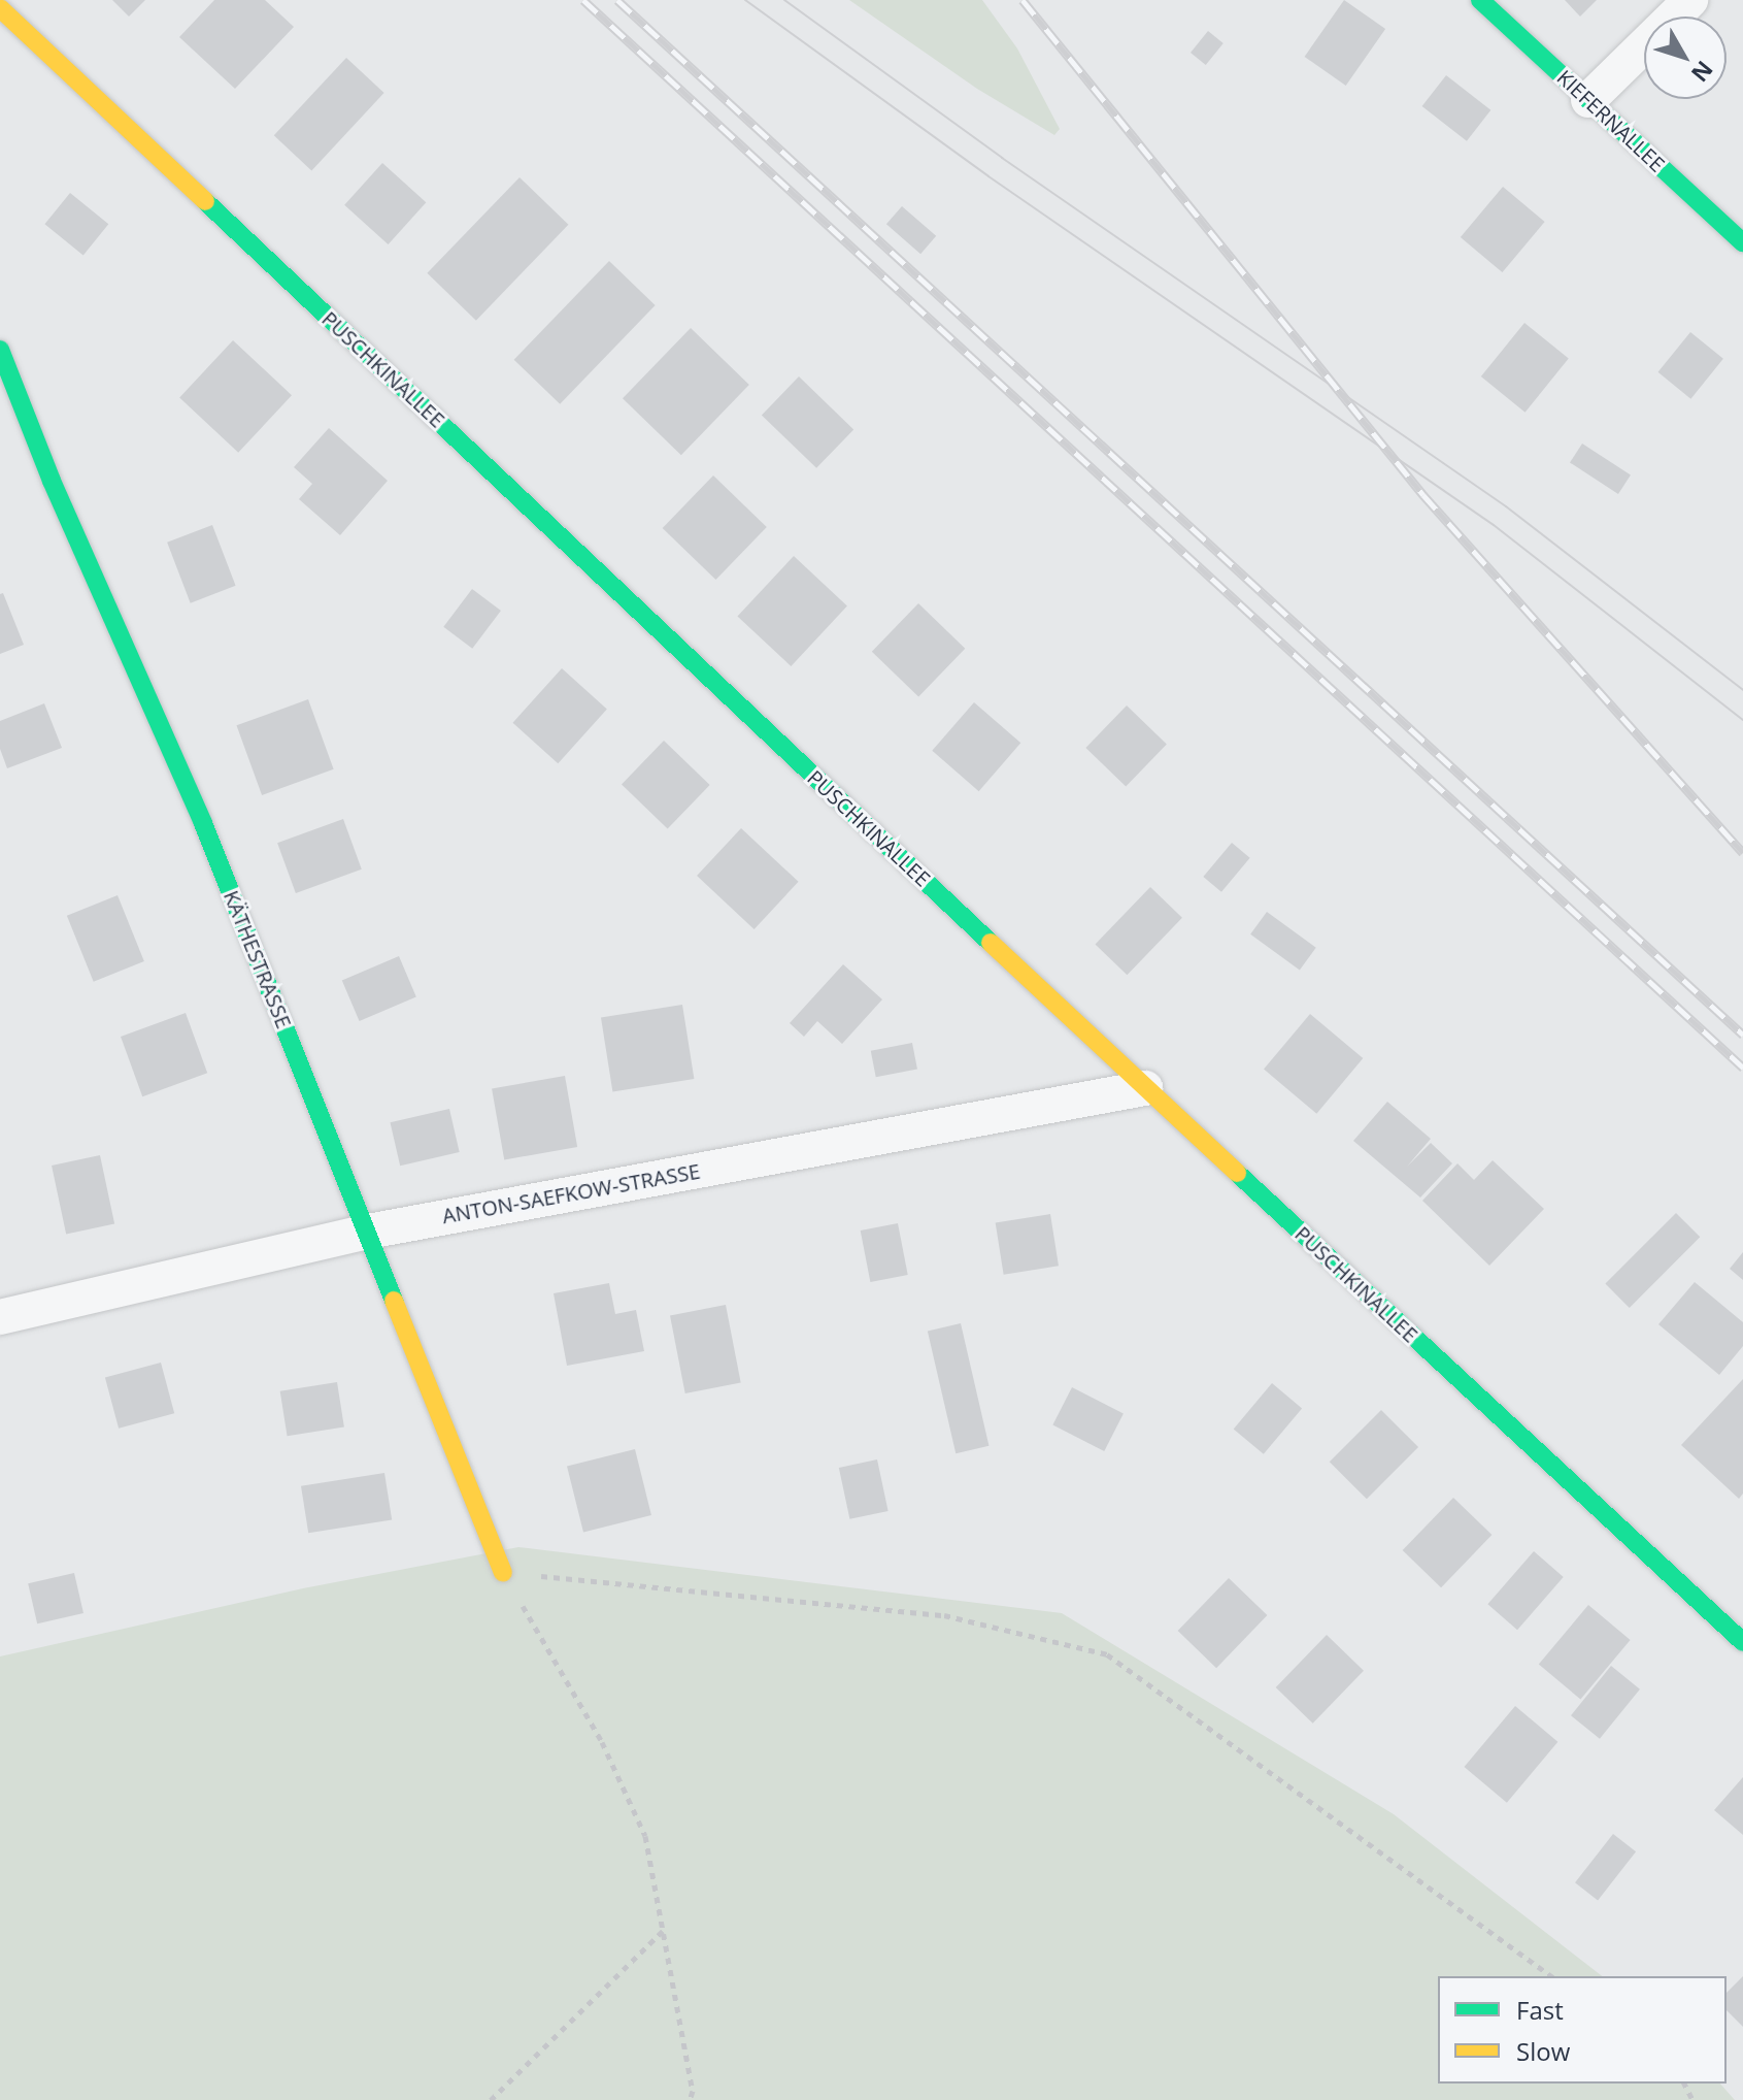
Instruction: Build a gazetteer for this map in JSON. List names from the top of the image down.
{
  "streets": {
    "street": [
      "KIEFERNALLEE",
      "PUSCHKINALLEE",
      "KÄTHESTRASSE",
      "ANTON-SAEFKOW-STRASSE"
    ]
  },
  "crossings": [
    ["PUSCHKINALLEE", "ANTON-SAEFKOW-STRASSE"],
    ["KÄTHESTRASSE", "ANTON-SAEFKOW-STRASSE"]
  ],
  "legend": ["Fast", "Slow"],
  "north": "bottom right"
}
